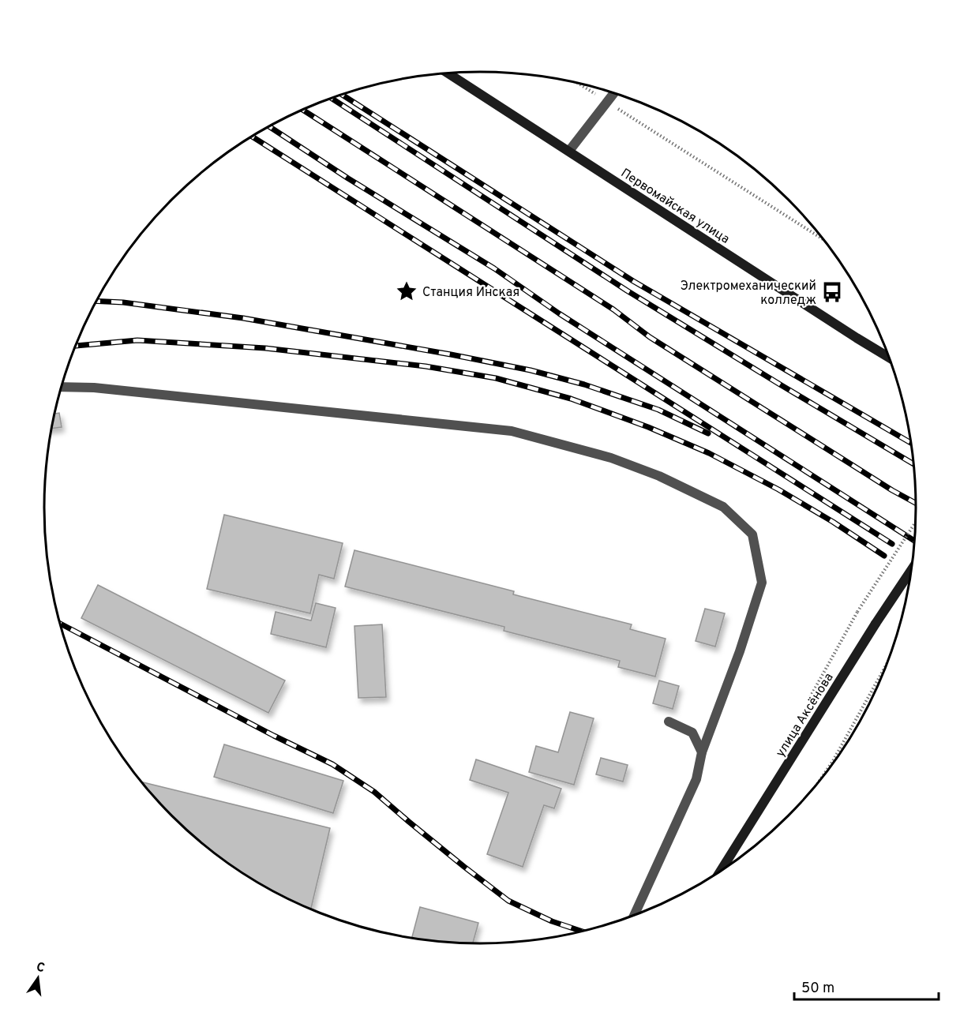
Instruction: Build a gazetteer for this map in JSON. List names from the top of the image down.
{
  "streets": {
    "main road": ["Первомайская улица", "улица Аксёнова"]
  },
  "places": {
    "place": ["Станция Инская"],
    "bus stop": ["Электромеханический колледж"]
  },
  "scale_bar": "50 m",
  "north": "top"
}
